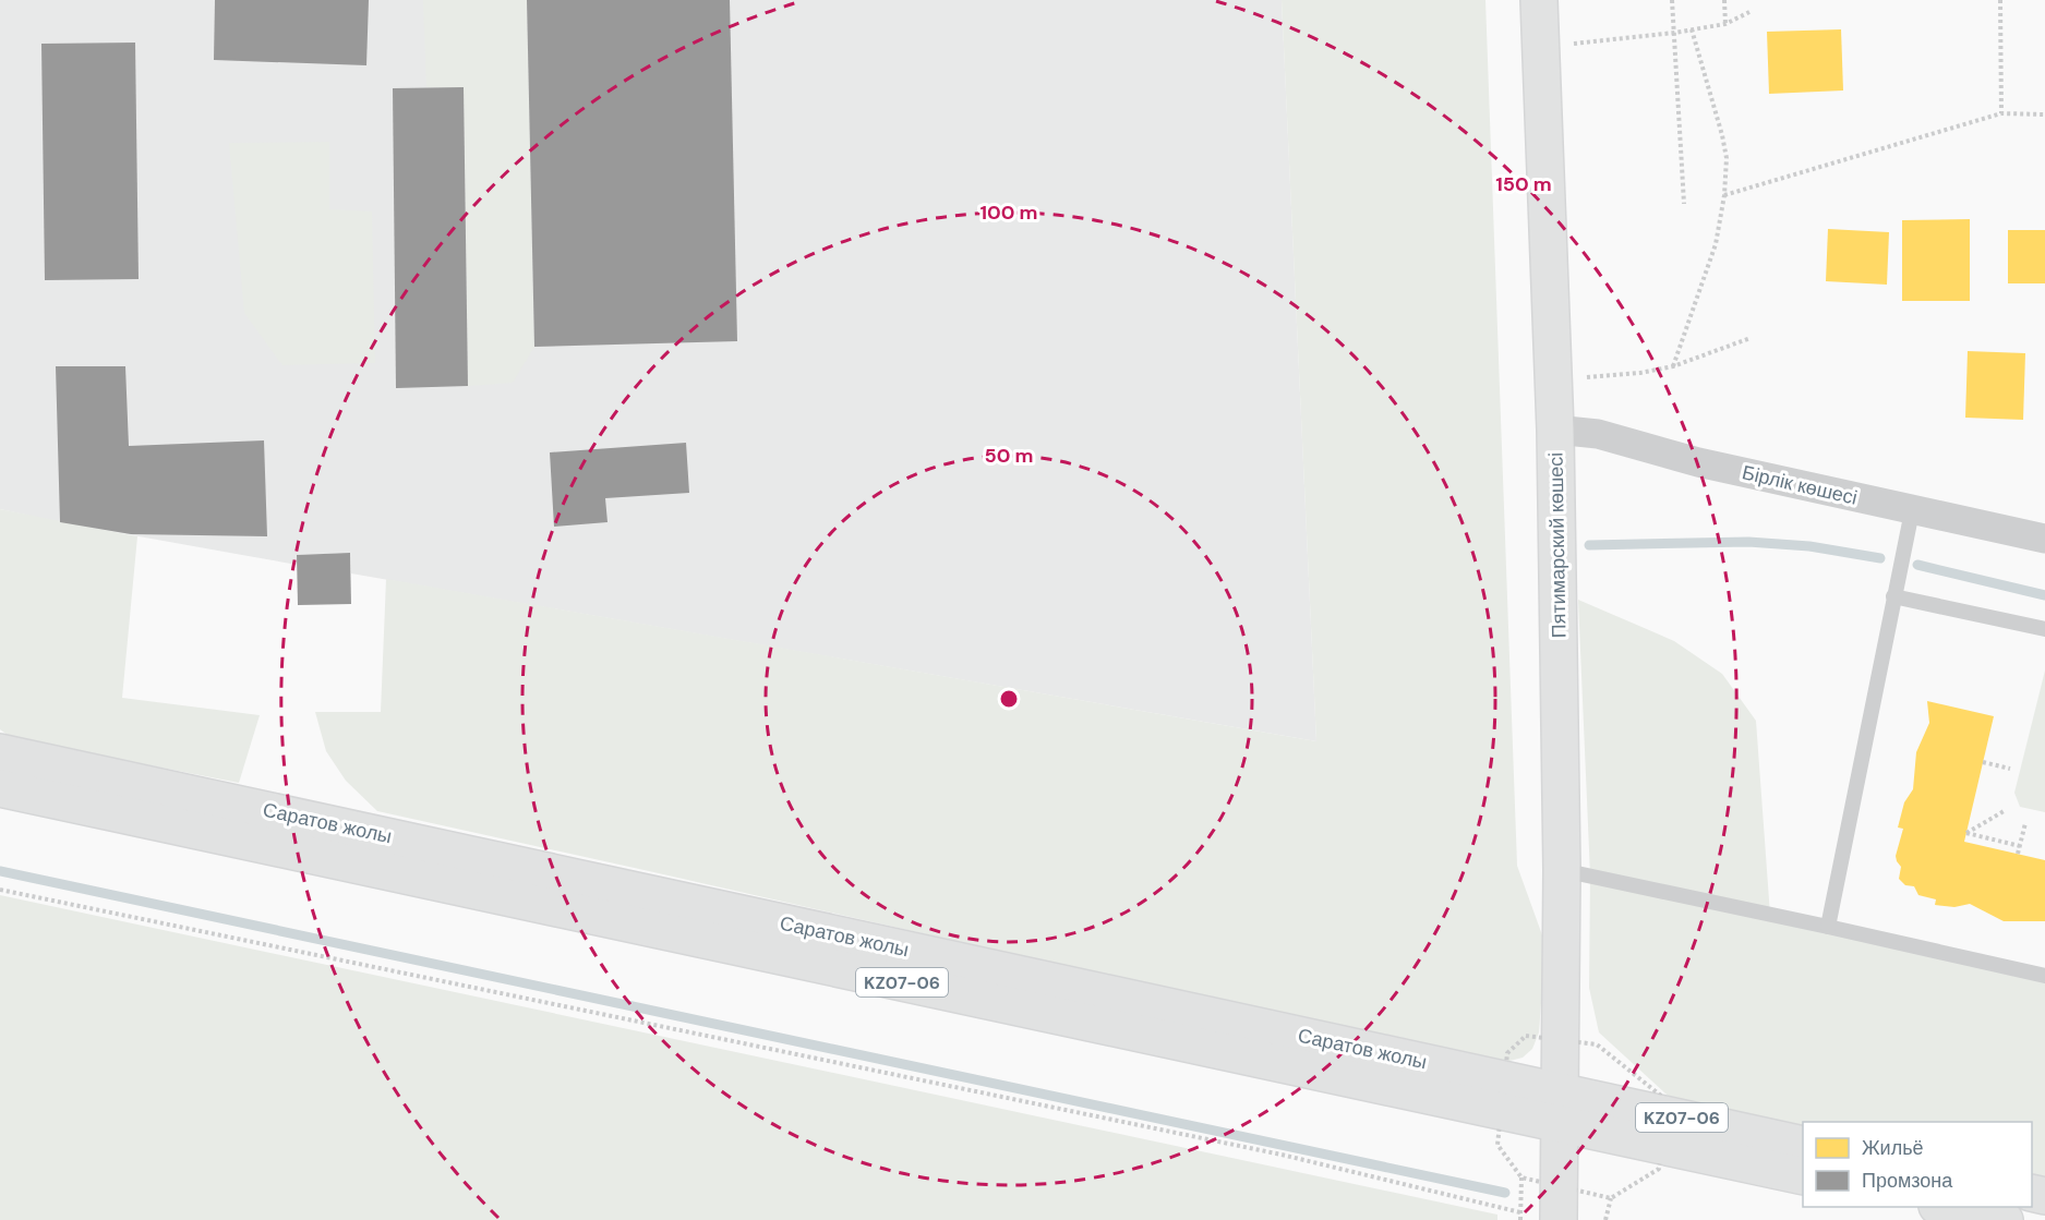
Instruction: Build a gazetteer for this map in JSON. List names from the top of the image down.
{
  "streets": {
    "main road": ["Пятимарский көшесі", "Саратов жолы", "KZ07-06"],
    "street": ["Бірлік көшесі"]
  },
  "crossings": [
    ["Бірлік көшесі", "Пятимарский көшесі"],
    ["Пятимарский көшесі", "Саратов жолы"]
  ],
  "legend": ["Жильё", "Промзона"],
  "rings": ["150 m", "100 m", "50 m"]
}
